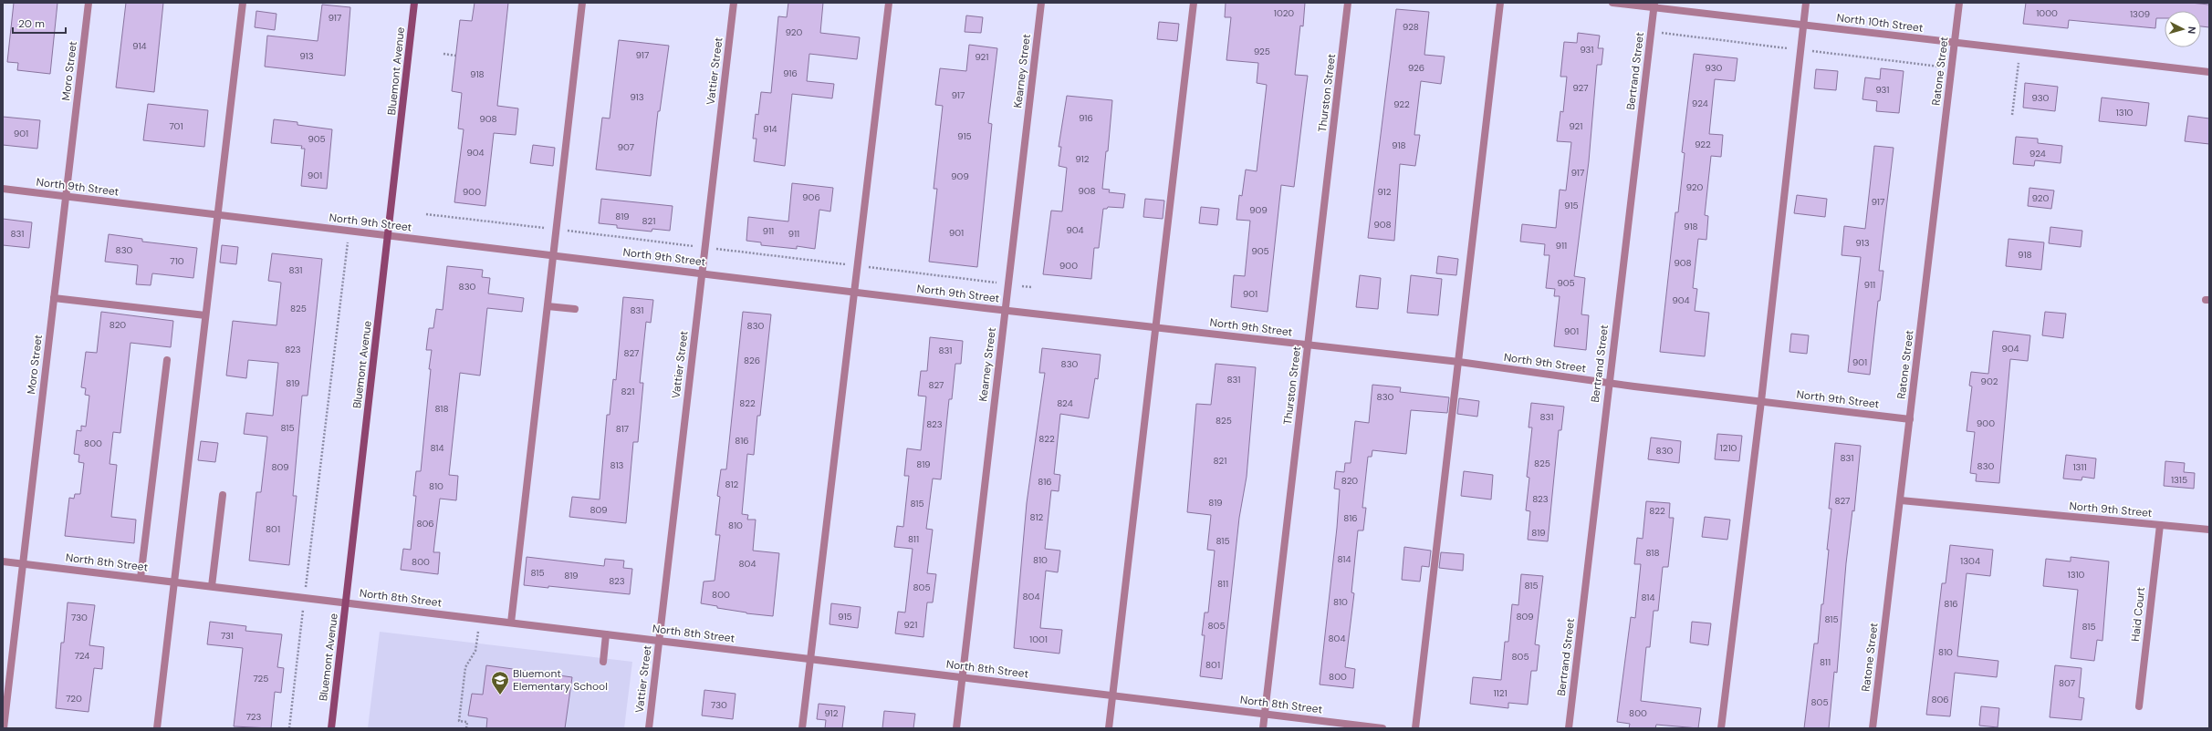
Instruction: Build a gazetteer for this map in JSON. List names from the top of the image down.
{
  "streets": {
    "main road": ["Bluemont Avenue"],
    "street": [
      "North 10th Street",
      "Moro Street",
      "Vattier Street",
      "Kearney Street",
      "Bertrand Street",
      "Ratone Street",
      "Thurston Street",
      "North 9th Street",
      "North 8th Street",
      "Haid Court"
    ]
  },
  "crossings": [
    ["North 10th Street", "Bertrand Street"],
    ["North 10th Street", "Ratone Street"],
    ["Moro Street", "North 9th Street"],
    ["Moro Street", "North 8th Street"],
    ["Bluemont Avenue", "North 9th Street"],
    ["Bluemont Avenue", "North 8th Street"],
    ["Vattier Street", "North 9th Street"],
    ["Vattier Street", "North 8th Street"],
    ["Kearney Street", "North 9th Street"],
    ["Kearney Street", "North 8th Street"],
    ["Bertrand Street", "North 9th Street"],
    ["Ratone Street", "North 9th Street"],
    ["Thurston Street", "North 9th Street"],
    ["Thurston Street", "North 8th Street"],
    ["North 9th Street", "Haid Court"]
  ],
  "places": {
    "school or university": ["Bluemont Elementary School"]
  },
  "house_numbers": [
    "1020",
    "1000",
    "1309",
    "917",
    "928",
    "920",
    "914",
    "931",
    "925",
    "917",
    "913",
    "921",
    "926",
    "930",
    "916",
    "918",
    "927",
    "931",
    "917",
    "913",
    "930",
    "924",
    "922",
    "1310",
    "916",
    "908",
    "701",
    "921",
    "914",
    "901",
    "915",
    "905",
    "922",
    "918",
    "907",
    "904",
    "924",
    "912",
    "917",
    "901",
    "909",
    "920",
    "908",
    "900",
    "912",
    "906",
    "920",
    "917",
    "915",
    "909",
    "819",
    "821",
    "908",
    "918",
    "904",
    "911",
    "901",
    "831",
    "911",
    "913",
    "911",
    "830",
    "905",
    "918",
    "710",
    "908",
    "900",
    "831",
    "905",
    "911",
    "830",
    "901",
    "904",
    "825",
    "831",
    "820",
    "830",
    "901",
    "904",
    "823",
    "831",
    "827",
    "826",
    "901",
    "830",
    "831",
    "902",
    "819",
    "827",
    "821",
    "830",
    "822",
    "824",
    "818",
    "831",
    "825",
    "900",
    "823",
    "815",
    "817",
    "822",
    "816",
    "800",
    "814",
    "1210",
    "830",
    "831",
    "821",
    "825",
    "819",
    "813",
    "830",
    "809",
    "1311",
    "1315",
    "820",
    "816",
    "812",
    "810",
    "823",
    "827",
    "819",
    "815",
    "809",
    "822",
    "812",
    "816",
    "806",
    "810",
    "801",
    "819",
    "811",
    "815",
    "818",
    "814",
    "810",
    "1304",
    "800",
    "804",
    "815",
    "1310",
    "819",
    "823",
    "811",
    "815",
    "805",
    "800",
    "804",
    "814",
    "810",
    "816",
    "915",
    "809",
    "730",
    "815",
    "921",
    "805",
    "815",
    "731",
    "804",
    "1001",
    "810",
    "724",
    "805",
    "811",
    "801",
    "800",
    "725",
    "807",
    "1121",
    "720",
    "806",
    "805",
    "730",
    "912",
    "800",
    "723"
  ],
  "scale_bar": "20 m",
  "north": "right"
}
